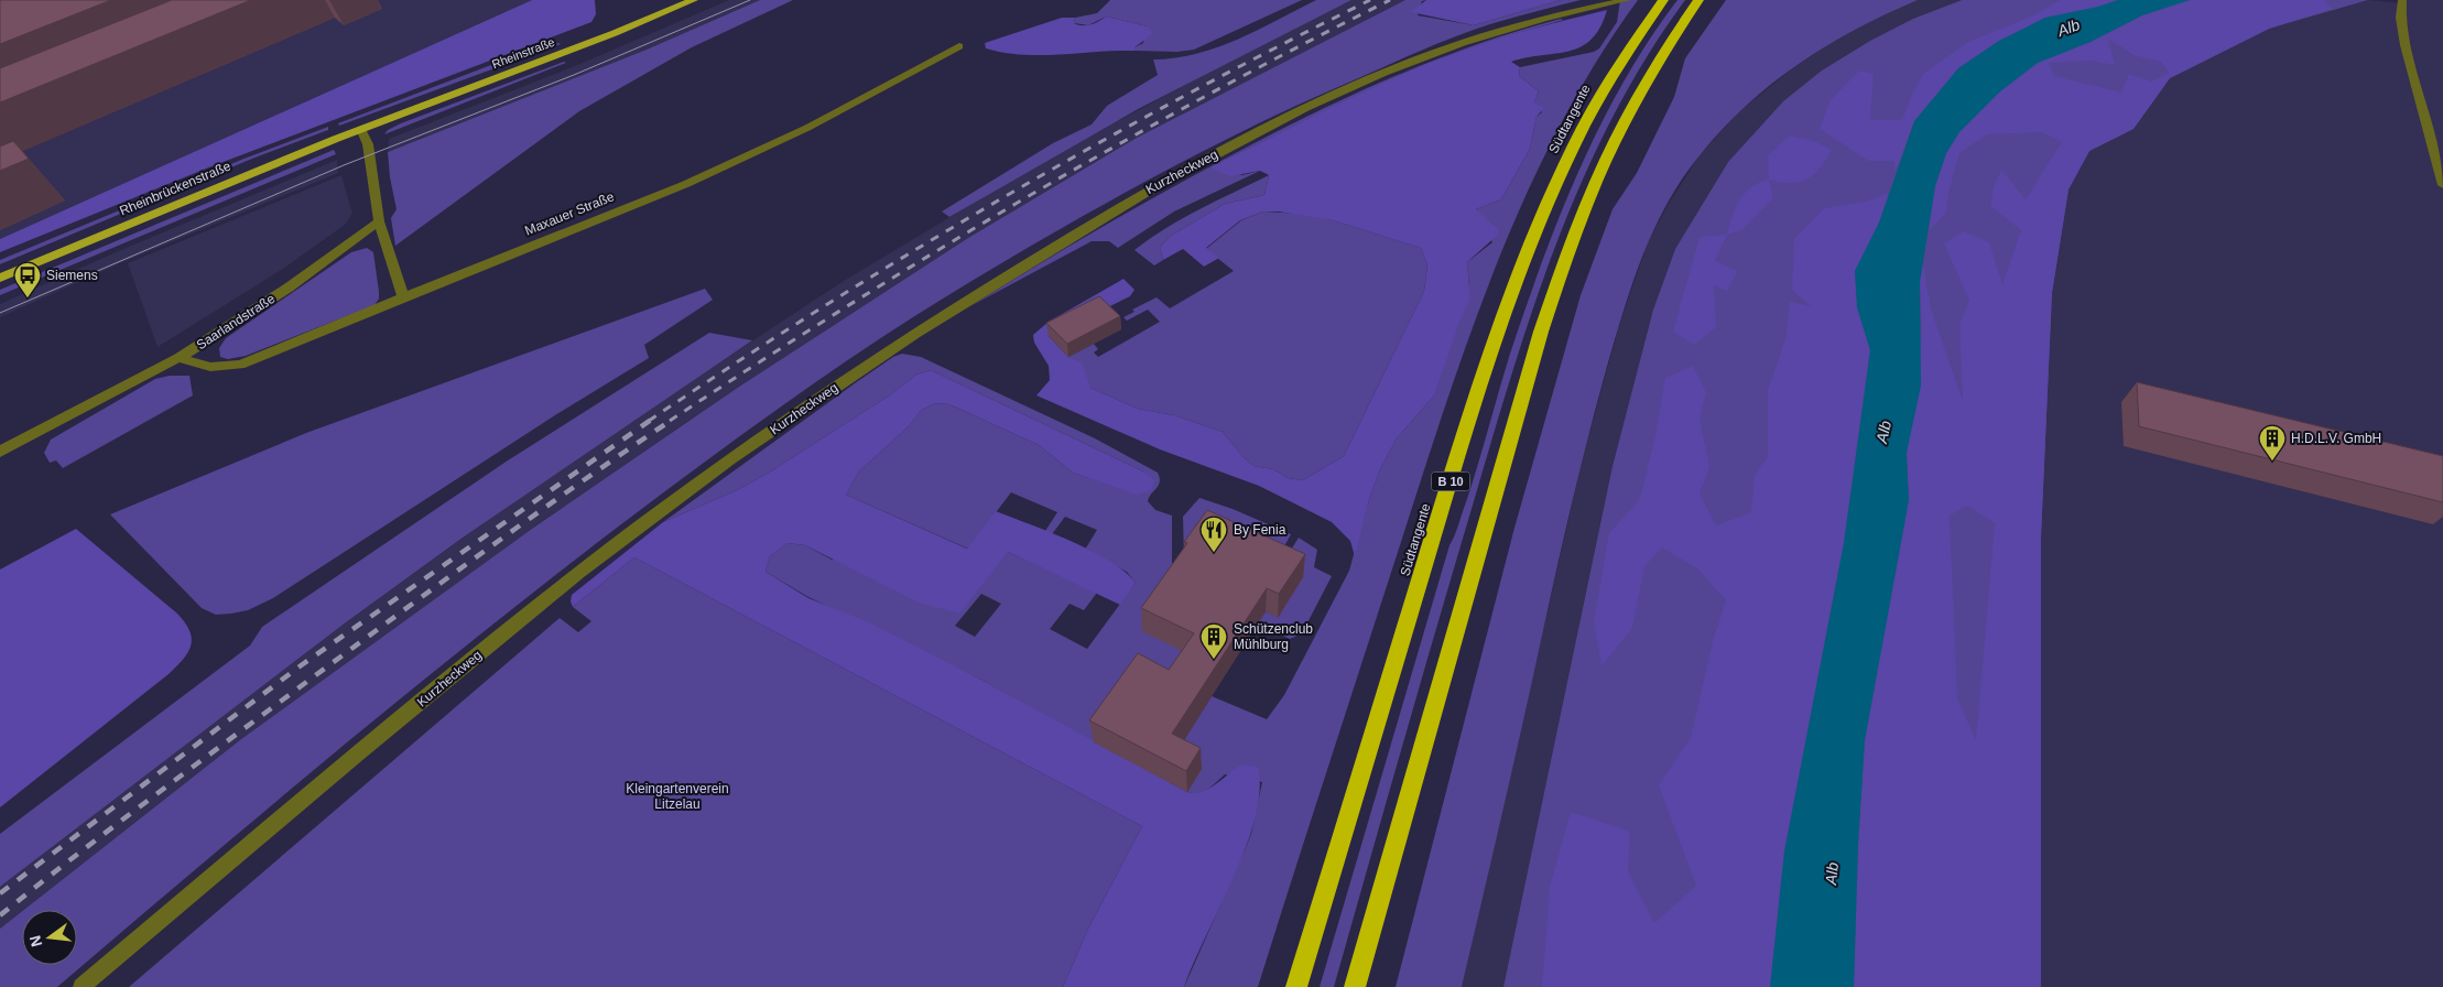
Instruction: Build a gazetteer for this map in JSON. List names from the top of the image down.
{
  "streets": {
    "highway": ["Südtangente", "B 10"],
    "main road": ["Rheinstraße", "Rheinbrückenstraße"],
    "street": ["Kurzheckweg", "Maxauer Straße", "Saarlandstraße"]
  },
  "crossings": [
    ["Rheinstraße", "Rheinbrückenstraße"],
    ["Maxauer Straße", "Saarlandstraße"]
  ],
  "water": ["Alb"],
  "parks": ["Kleingartenverein Litzelau"],
  "places": {
    "bus stop": ["Siemens"],
    "building": ["H.D.L.V. GmbH", "Schützenclub Mühlburg"],
    "restaurant": ["By Fenia"]
  },
  "north": "left"
}
